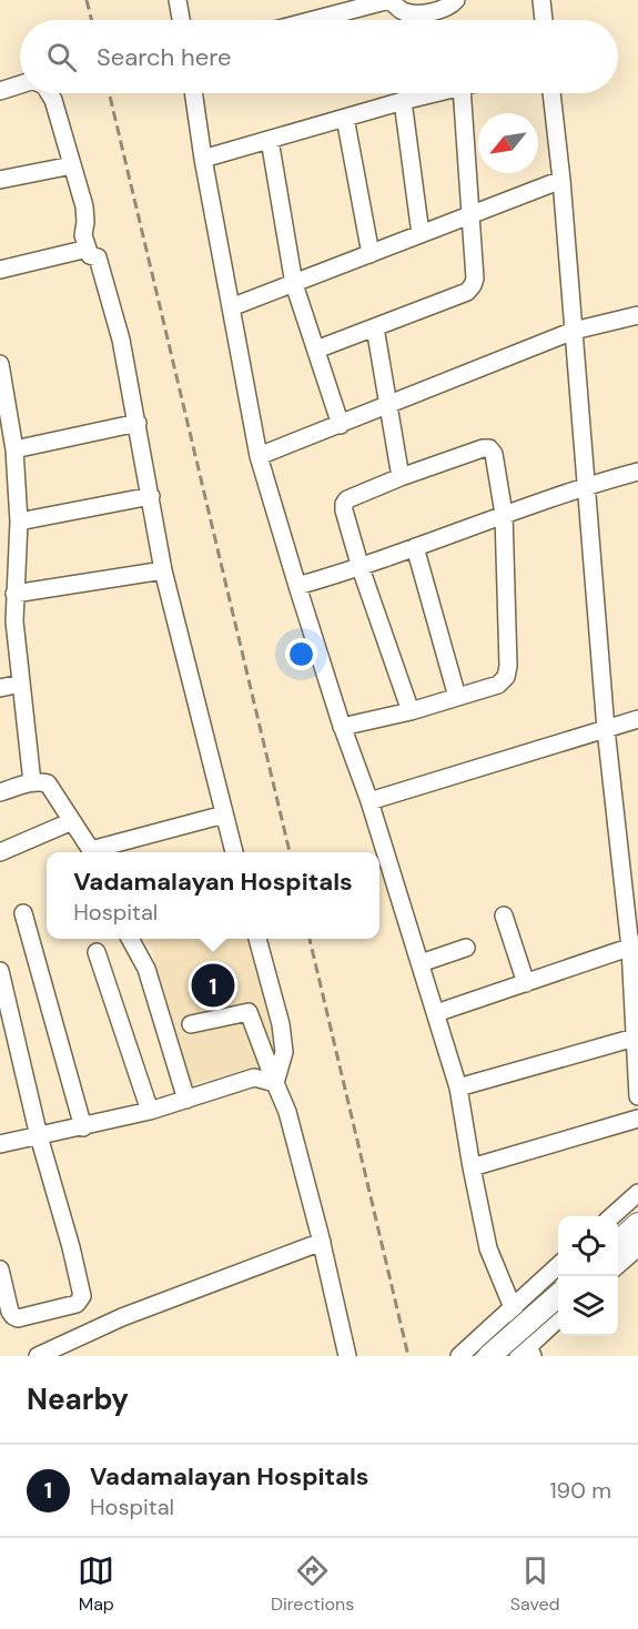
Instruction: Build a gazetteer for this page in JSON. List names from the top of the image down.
{
  "north": "bottom left",
  "page": {
    "search": "Search here",
    "popup": ["Vadamalayan Hospitals", "Hospital"],
    "pins": "1",
    "heading": "Nearby",
    "list": [
      {
        "mark": "1",
        "name": "Vadamalayan Hospitals",
        "note": "Hospital",
        "value": "190 m"
      }
    ],
    "nav": ["Map", "Directions", "Saved"]
  }
}
